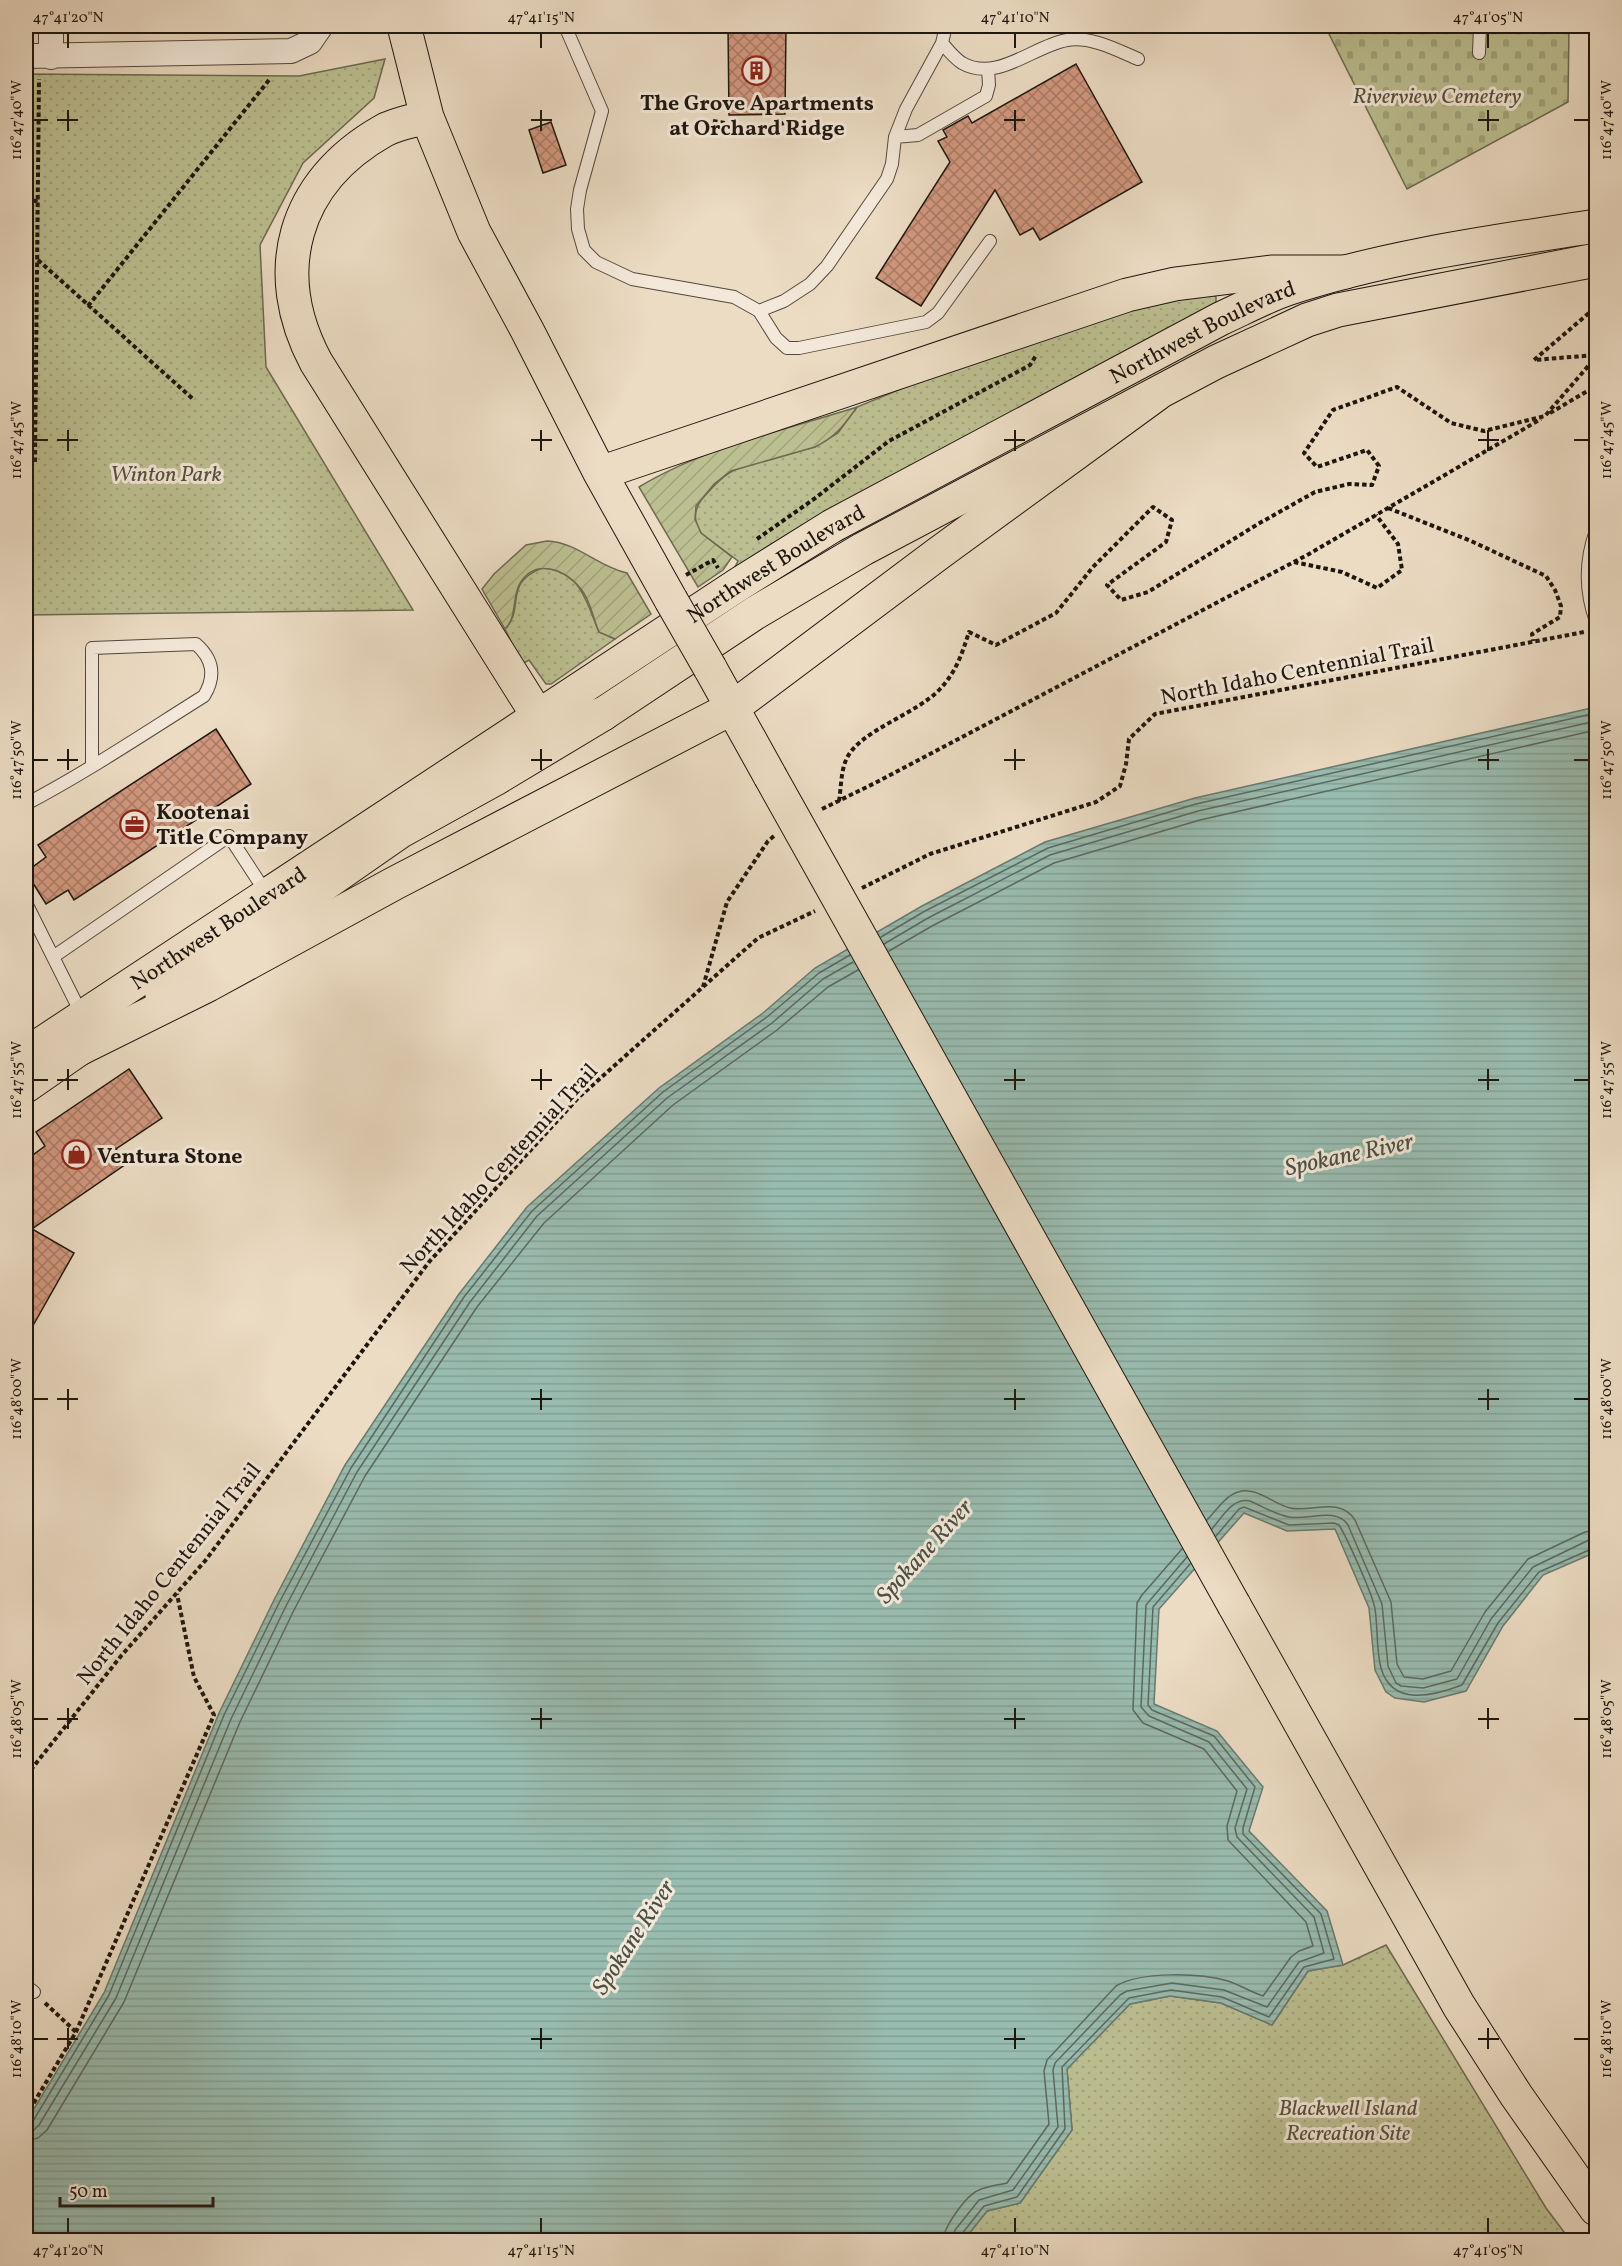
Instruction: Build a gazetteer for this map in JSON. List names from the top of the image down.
{
  "streets": {
    "main road": ["Northwest Boulevard"],
    "path": ["North Idaho Centennial Trail"]
  },
  "water": ["Spokane River"],
  "parks": ["Riverview Cemetery", "Winton Park", "Blackwell Island Recreation Site"],
  "places": {
    "building": ["The Grove Apartments at Orchard Ridge"],
    "office": ["Kootenai Title Company"],
    "shop": ["Ventura Stone"]
  },
  "scale_bar": "50 m",
  "coordinates": [
    "47°41'20\"N",
    "47°41'15\"N",
    "47°41'10\"N",
    "47°41'05\"N",
    "116°47'40\"W",
    "116°47'45\"W",
    "116°47'50\"W",
    "116°47'55\"W",
    "116°48'00\"W",
    "116°48'05\"W",
    "116°48'10\"W"
  ]
}
